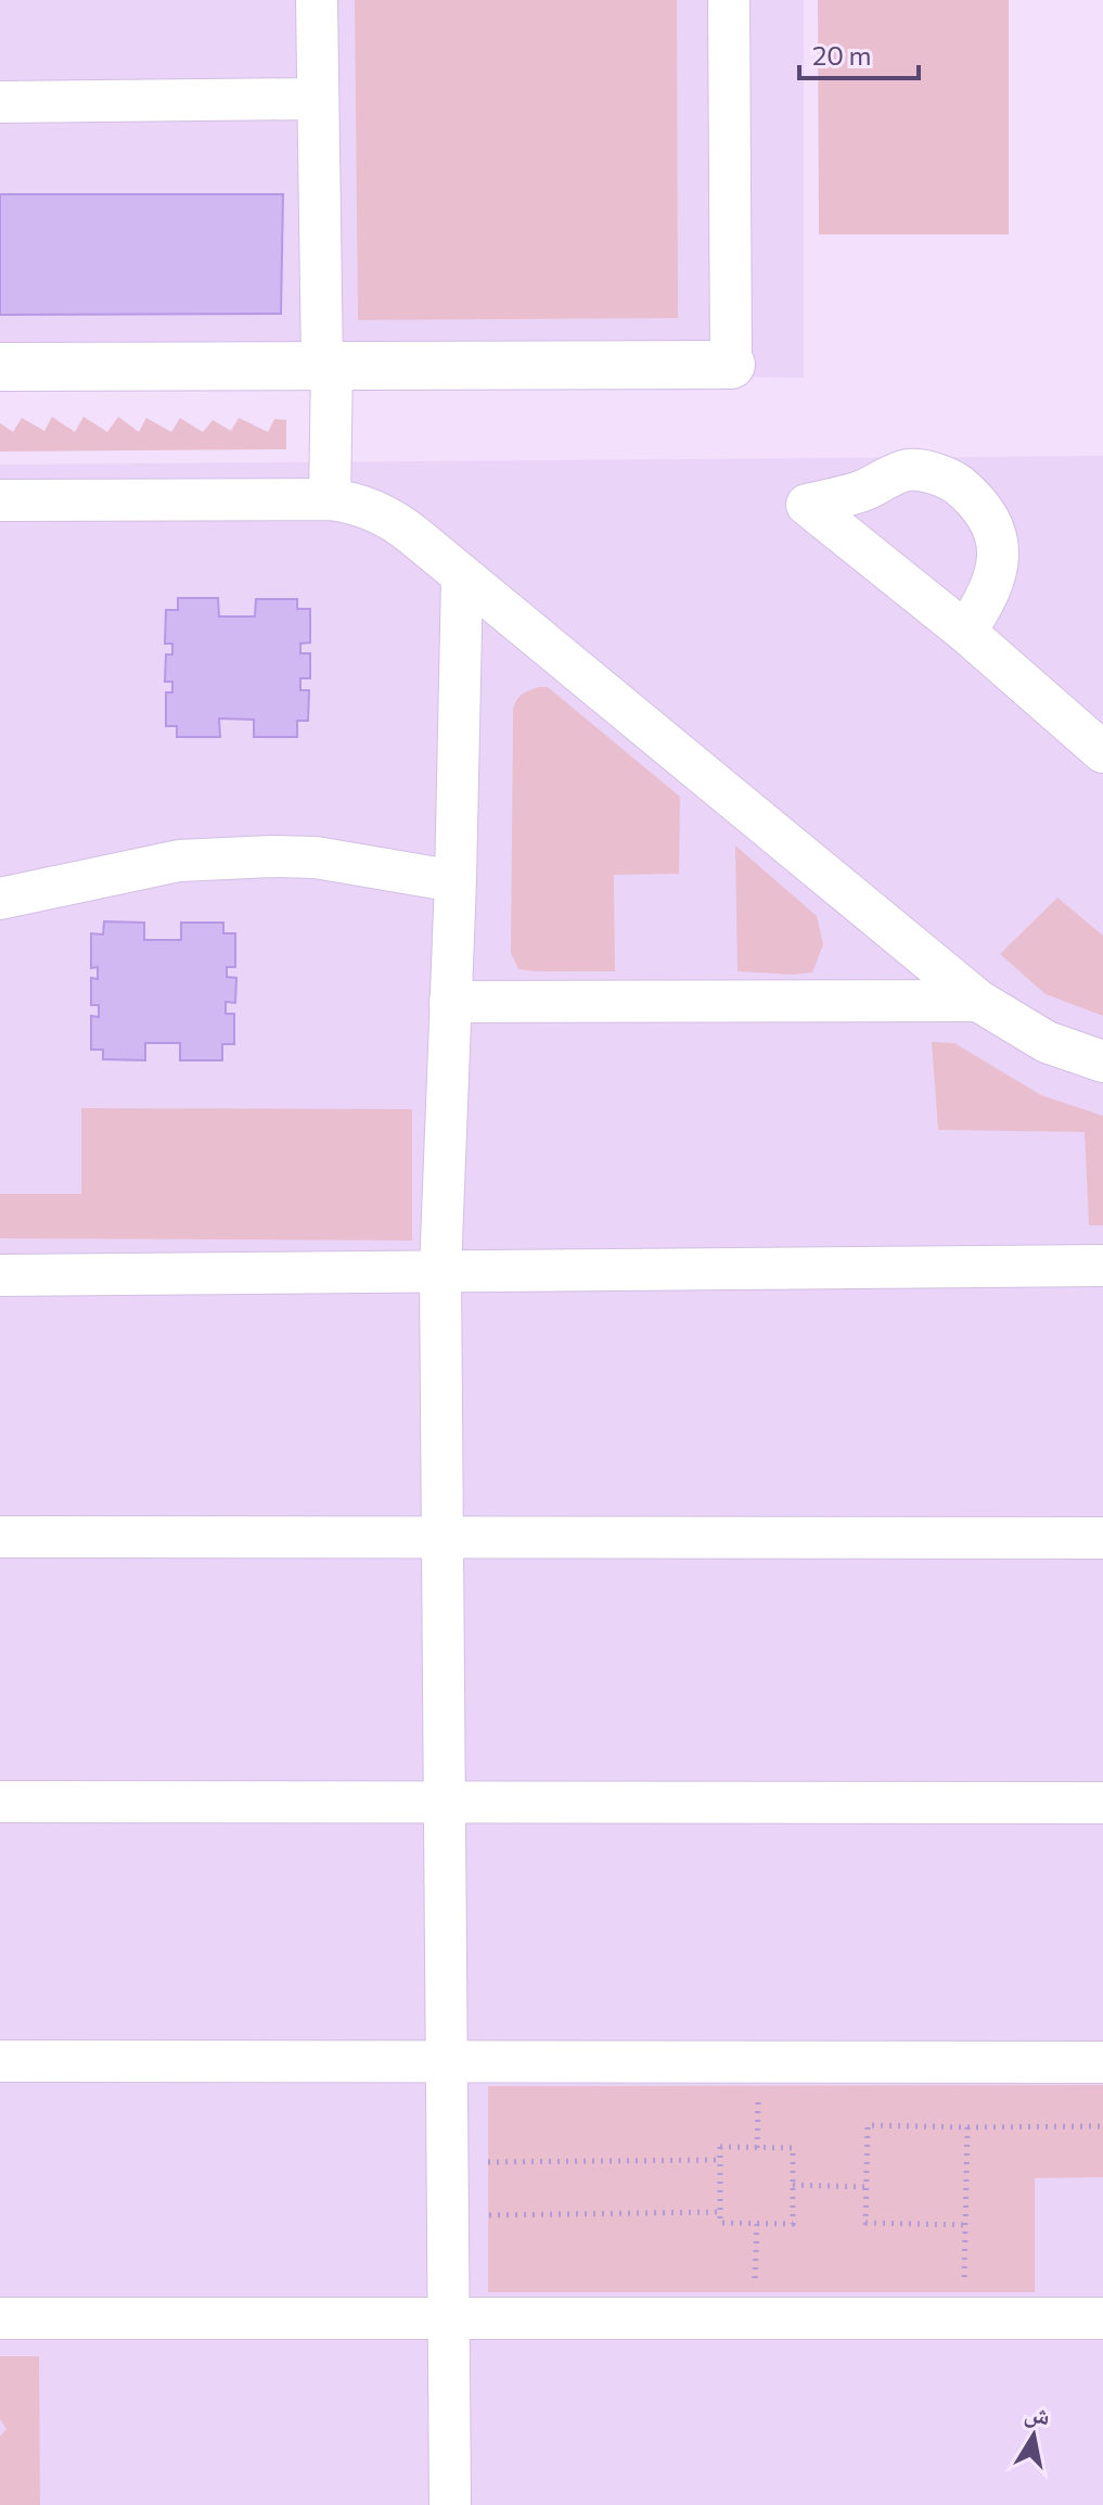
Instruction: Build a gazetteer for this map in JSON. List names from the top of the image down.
{
  "scale_bar": "20 m",
  "north": "top"
}
